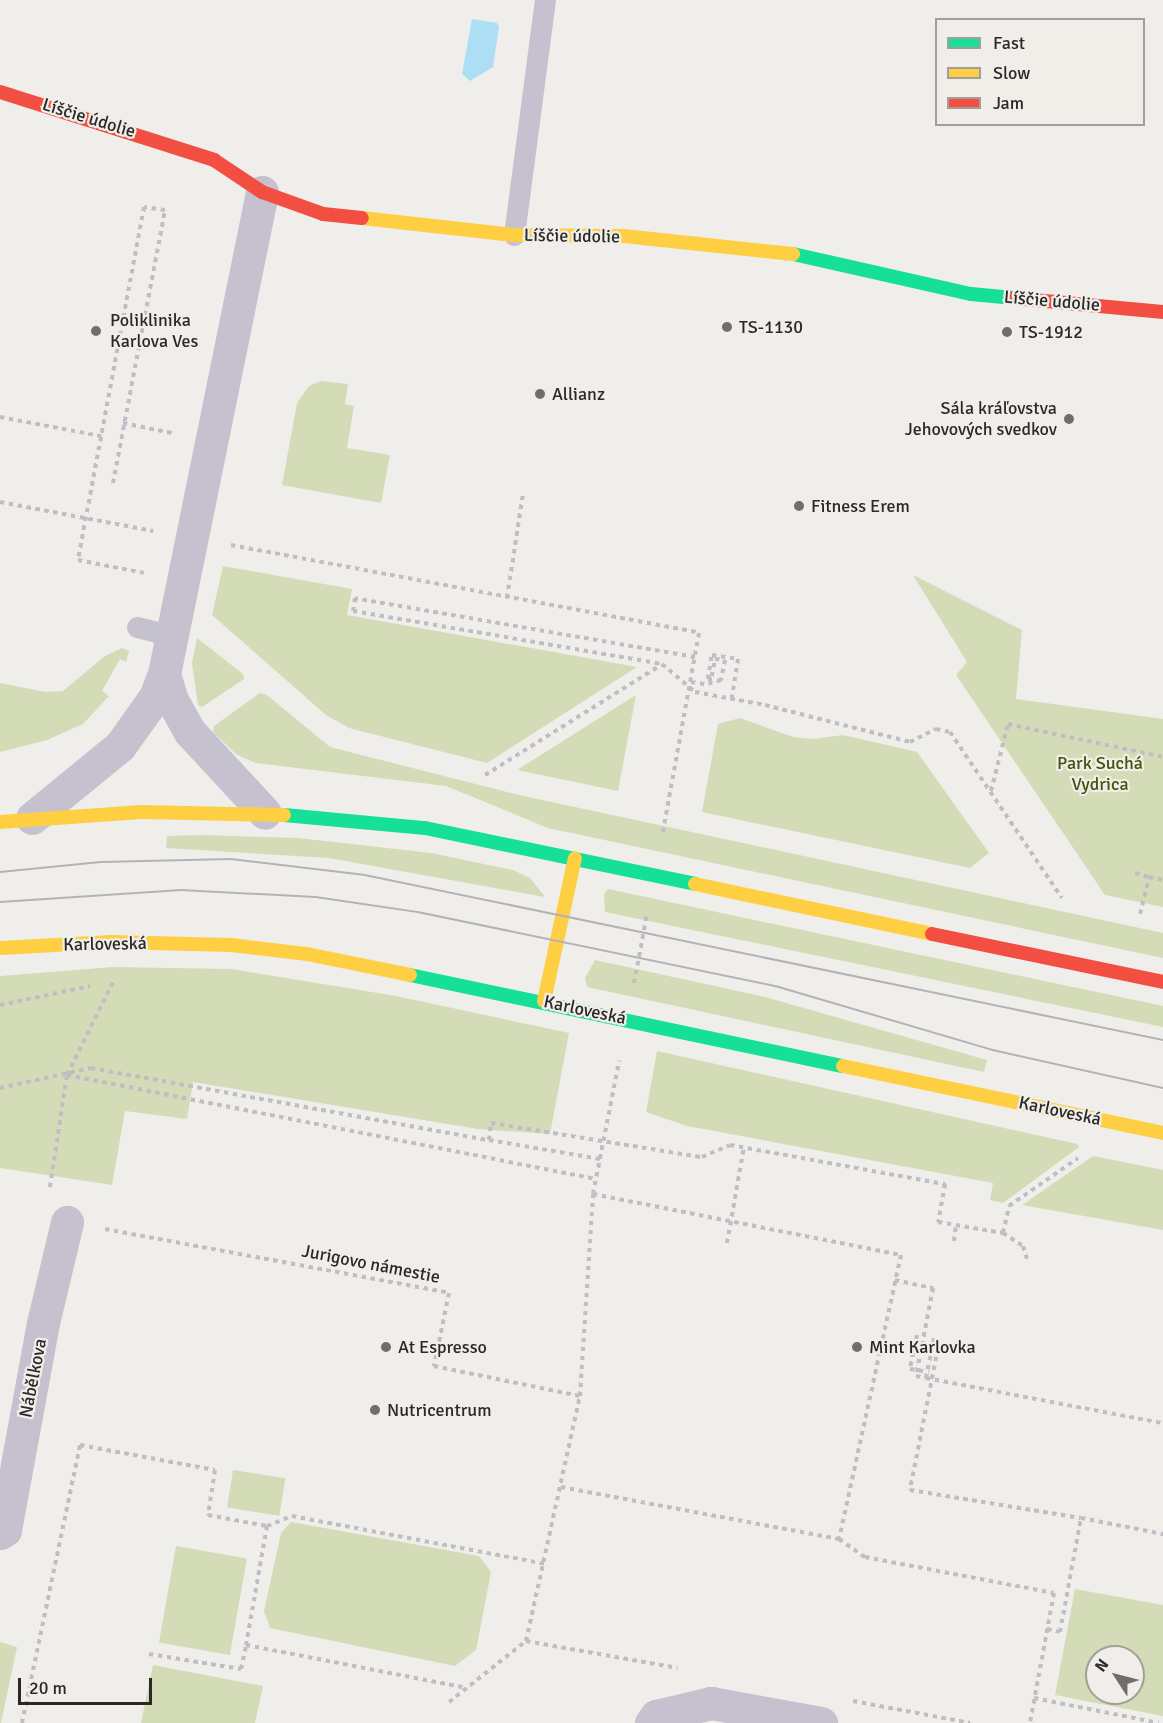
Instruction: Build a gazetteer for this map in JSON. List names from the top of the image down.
{
  "streets": {
    "main road": ["Líščie údolie", "Karloveská"],
    "street": ["Nábělkova"],
    "path": ["Jurigovo námestie"]
  },
  "crossings": [
    ["Jurigovo námestie", "Nábělkova"]
  ],
  "parks": ["Park Suchá Vydrica"],
  "places": [
    "TS-1130",
    "Poliklinika Karlova Ves",
    "TS-1912",
    "Allianz",
    "Sála kráľovstva Jehovových svedkov",
    "Fitness Erem",
    "At Espresso",
    "Mint Karlovka",
    "Nutricentrum"
  ],
  "legend": ["Fast", "Slow", "Jam"],
  "scale_bar": "20 m",
  "north": "top left"
}
